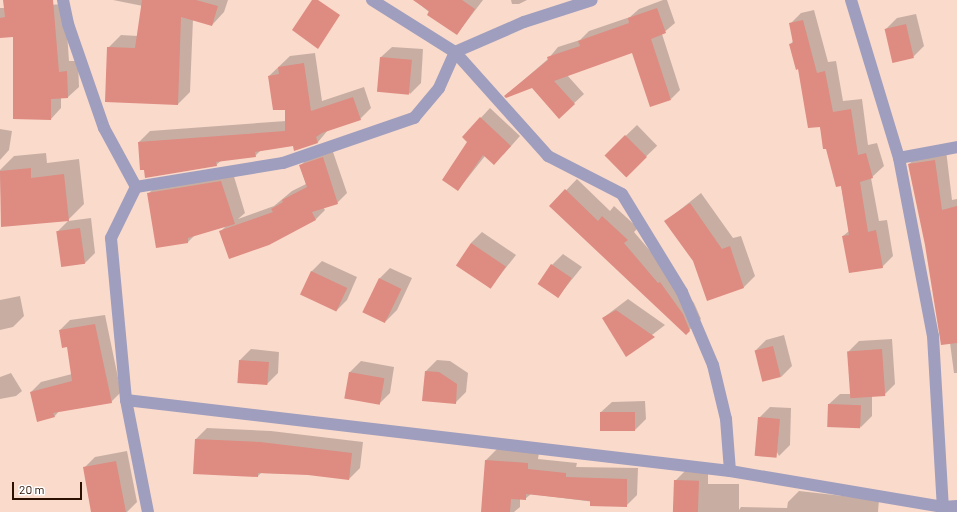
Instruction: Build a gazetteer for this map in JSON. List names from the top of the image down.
{
  "scale_bar": "20 m"
}
